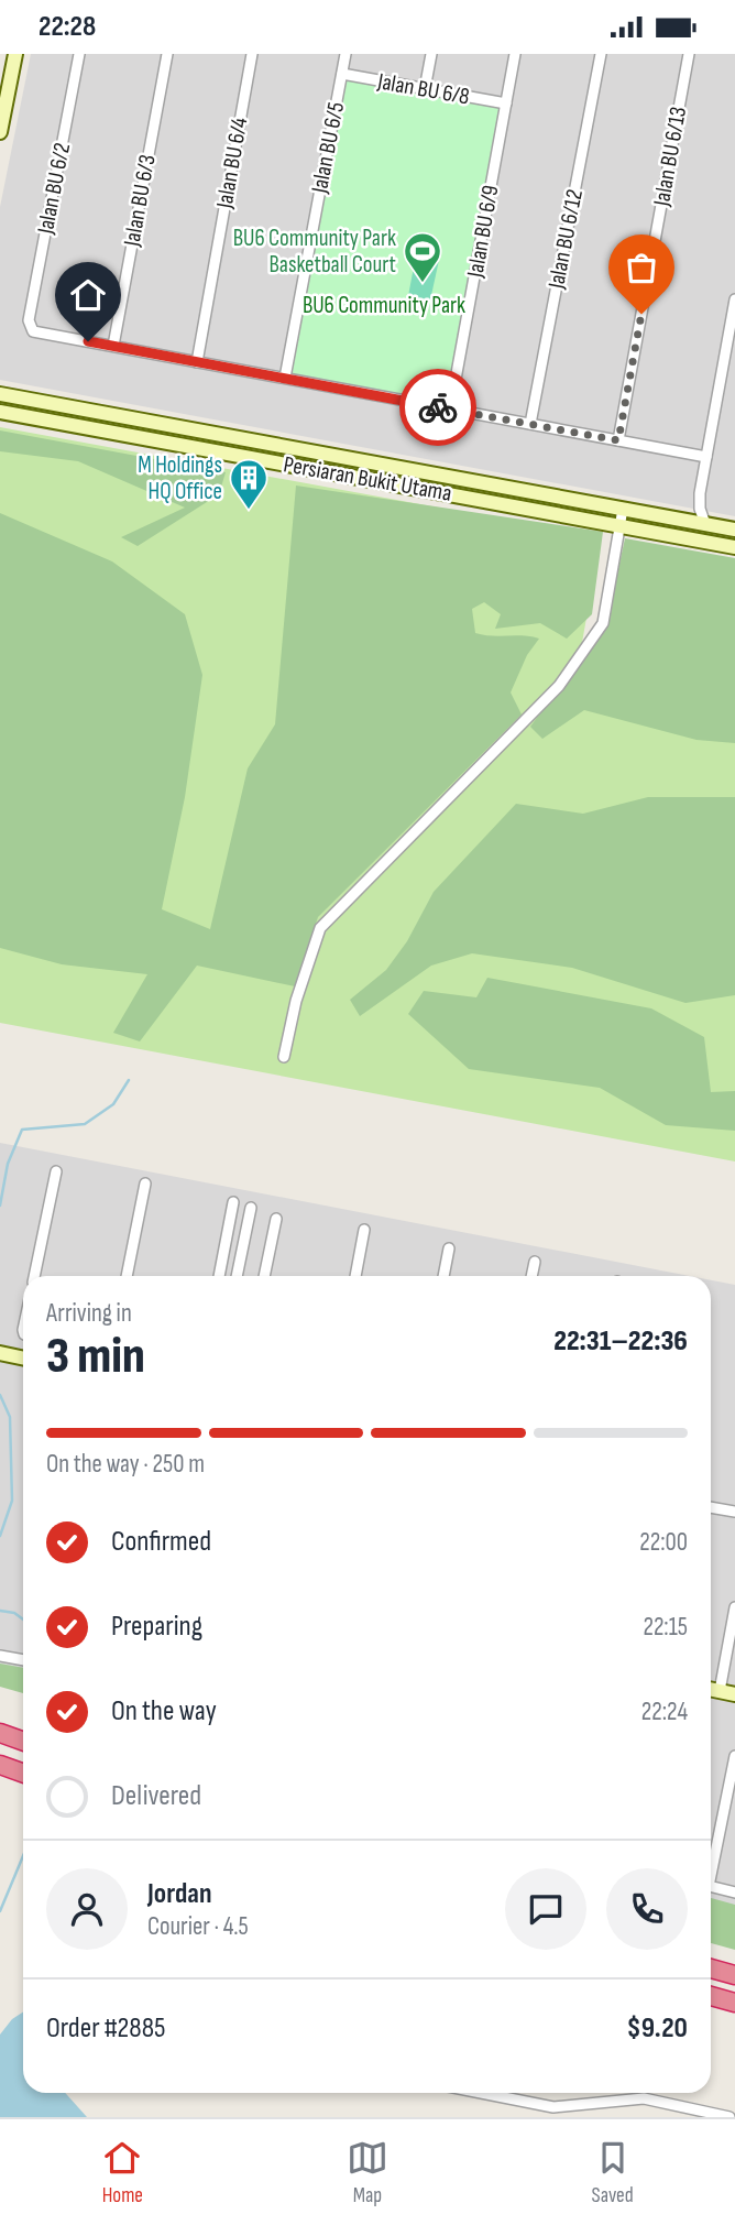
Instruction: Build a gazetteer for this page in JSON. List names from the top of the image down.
{
  "streets": {
    "street": [
      "Jalan BU 6/8",
      "Jalan BU 6/5",
      "Jalan BU 6/13",
      "Jalan BU 6/4",
      "Jalan BU 6/2",
      "Jalan BU 6/3",
      "Jalan BU 6/9",
      "Jalan BU 6/12",
      "Persiaran Bukit Utama"
    ]
  },
  "crossings": [
    ["Jalan BU 6/8", "Jalan BU 6/5"],
    ["Jalan BU 6/8", "Jalan BU 6/9"],
    ["Jalan BU 6/5", "Jalan BU 6/2"],
    ["Jalan BU 6/13", "Jalan BU 6/2"],
    ["Jalan BU 6/4", "Jalan BU 6/2"],
    ["Jalan BU 6/2", "Jalan BU 6/3"],
    ["Jalan BU 6/2", "Jalan BU 6/9"],
    ["Jalan BU 6/2", "Jalan BU 6/12"]
  ],
  "parks": ["BU6 Community Park"],
  "places": {
    "sports": ["BU6 Community Park Basketball Court"],
    "building": ["M Holdings HQ Office"]
  },
  "page": {
    "status": "22:28",
    "heading": ["3 min", "Arriving in", "22:31–22:36"],
    "panel": [
      "Jordan",
      "Courier · 4.5",
      "Order #2885",
      "$9.20"
    ],
    "bar": "On the way · 250 m",
    "list": [
      ["Confirmed", "22:00"],
      ["Preparing", "22:15"],
      ["On the way", "22:24"],
      "Delivered"
    ],
    "tabs": ["Home", "Map", "Saved"]
  }
}
